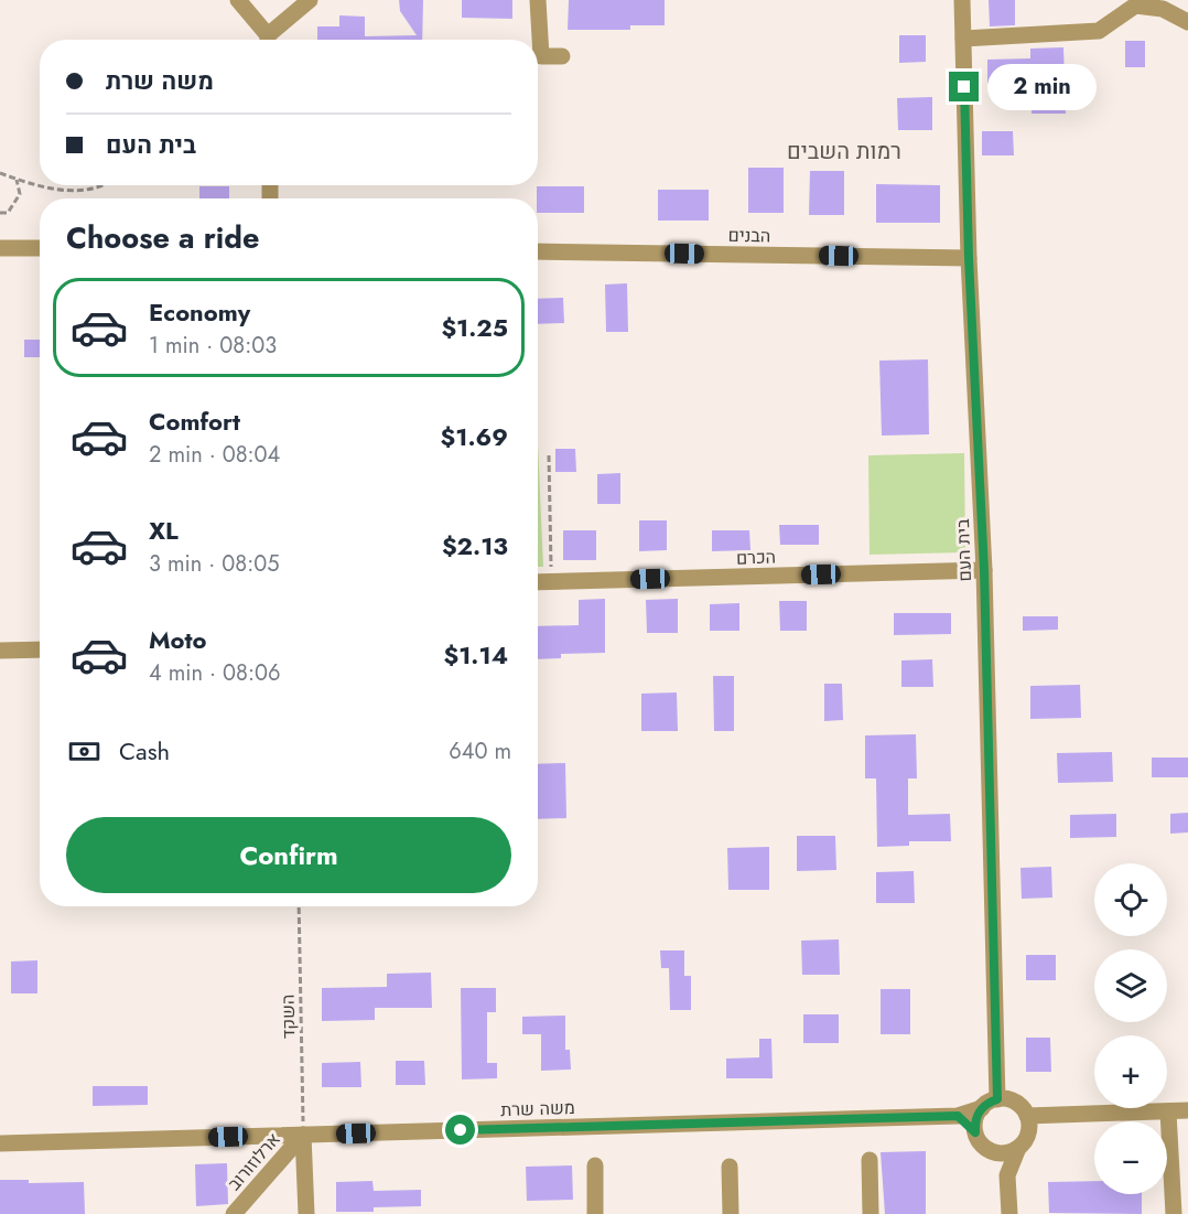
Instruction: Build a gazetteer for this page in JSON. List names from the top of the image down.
{
  "streets": {
    "street": [
      "הבנים",
      "בית העם",
      "הכרם",
      "משה שרת",
      "ארלוזורוב"
    ],
    "path": ["השקד"]
  },
  "crossings": [
    ["הבנים", "בית העם"],
    ["בית העם", "הכרם"],
    ["בית העם", "משה שרת"],
    ["השקד", "משה שרת"],
    ["השקד", "ארלוזורוב"],
    ["משה שרת", "ארלוזורוב"]
  ],
  "districts": ["רמות השבים"],
  "page": {
    "banner": ["משה שרת", "בית העם"],
    "bubble": "2 min",
    "heading": "Choose a ride",
    "list": [
      {
        "name": "Economy",
        "note": "1 min · 08:03",
        "value": "$1.25"
      },
      {
        "name": "Comfort",
        "note": "2 min · 08:04",
        "value": "$1.69"
      },
      {
        "name": "XL",
        "note": "3 min · 08:05",
        "value": "$2.13"
      },
      {
        "name": "Moto",
        "note": "4 min · 08:06",
        "value": "$1.14"
      }
    ],
    "pay": ["Cash", "640 m"],
    "buttons": "Confirm",
    "map_buttons": ["+", "−"]
  }
}
